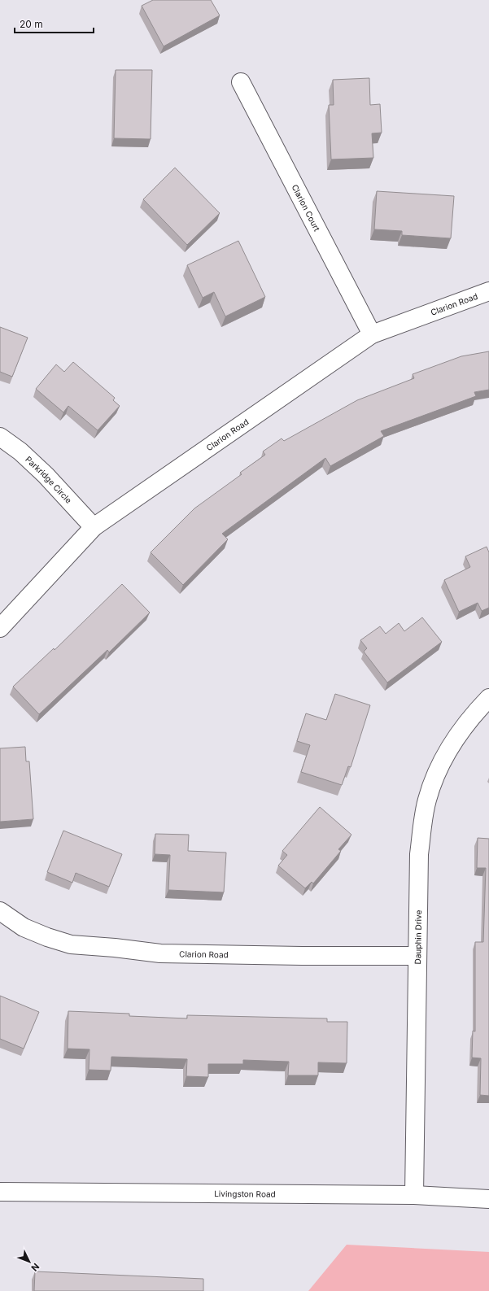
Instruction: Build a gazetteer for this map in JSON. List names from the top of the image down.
{
  "streets": {
    "street": [
      "Clarion Court",
      "Clarion Road",
      "Parkridge Circle",
      "Dauphin Drive",
      "Livingston Road"
    ]
  },
  "crossings": [
    ["Clarion Court", "Clarion Road"],
    ["Clarion Road", "Parkridge Circle"],
    ["Clarion Road", "Dauphin Drive"],
    ["Dauphin Drive", "Livingston Road"]
  ],
  "scale_bar": "20 m",
  "north": "bottom right"
}
